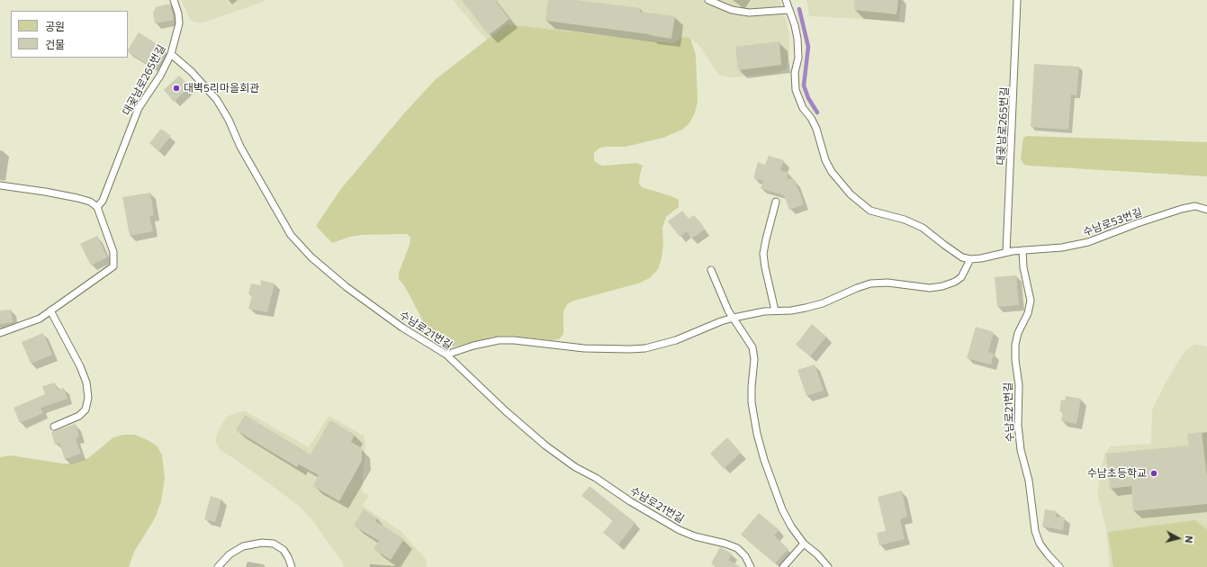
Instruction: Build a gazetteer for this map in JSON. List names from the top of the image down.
{
  "streets": {
    "lane": ["대곶남로265번길", "수남로53번길", "수남로21번길"]
  },
  "crossings": [
    ["대곶남로265번길", "수남로21번길"],
    ["수남로53번길", "수남로21번길"]
  ],
  "places": ["대벽5리마을회관", "수남초등학교"],
  "legend": ["공원", "건물"],
  "north": "right"
}
